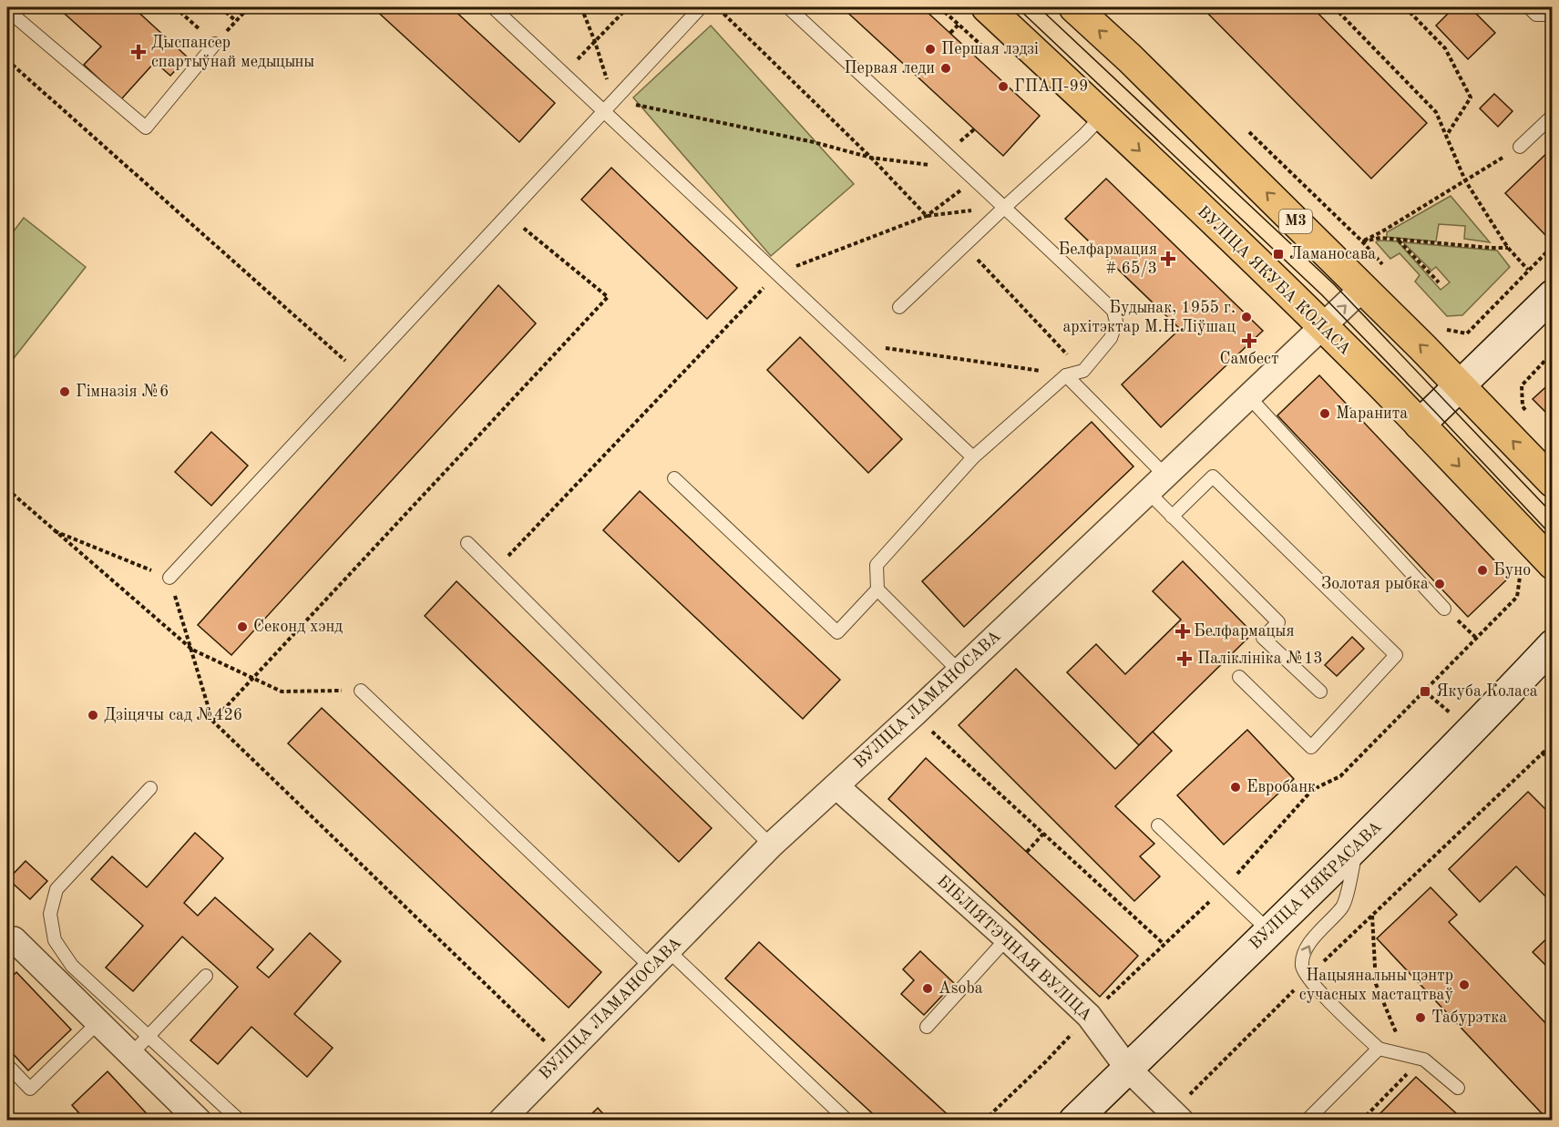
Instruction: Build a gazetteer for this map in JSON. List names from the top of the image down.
{
  "streets": {
    "main road": ["М3", "ВУЛІЦА ЯКУБА КОЛАСА", "ВУЛІЦА НЯКРАСАВА"],
    "street": ["ВУЛІЦА ЛАМАНОСАВА", "БІБЛІЯТЭЧНАЯ ВУЛІЦА"]
  },
  "crossings": [
    ["М3", "ВУЛІЦА ЛАМАНОСАВА"],
    ["ВУЛІЦА ЯКУБА КОЛАСА", "ВУЛІЦА ЛАМАНОСАВА"],
    ["ВУЛІЦА ЛАМАНОСАВА", "БІБЛІЯТЭЧНАЯ ВУЛІЦА"],
    ["ВУЛІЦА НЯКРАСАВА", "БІБЛІЯТЭЧНАЯ ВУЛІЦА"]
  ],
  "places": {
    "other": [
      "Першая лэдзі",
      "Первая леди",
      "ГПАП-99",
      "Будынак, 1955 г. архітэктар М.Н.Ліўшац",
      "Гімназія №6",
      "Маранита",
      "Буно",
      "Золотая рыбка",
      "Секонд хэнд",
      "Дзіцячы сад №426",
      "Евробанк",
      "Нацыянальны цэнтр сучасных мастацтваў",
      "Asoba",
      "Табурэтка"
    ],
    "health": [
      "Дыспансер спартыўнай медыцыны",
      "Белфармация # 65/3",
      "Самбест",
      "Белфармацыя",
      "Паліклініка №13"
    ],
    "transit": ["Ламаносава", "Якуба Коласа"]
  }
}
